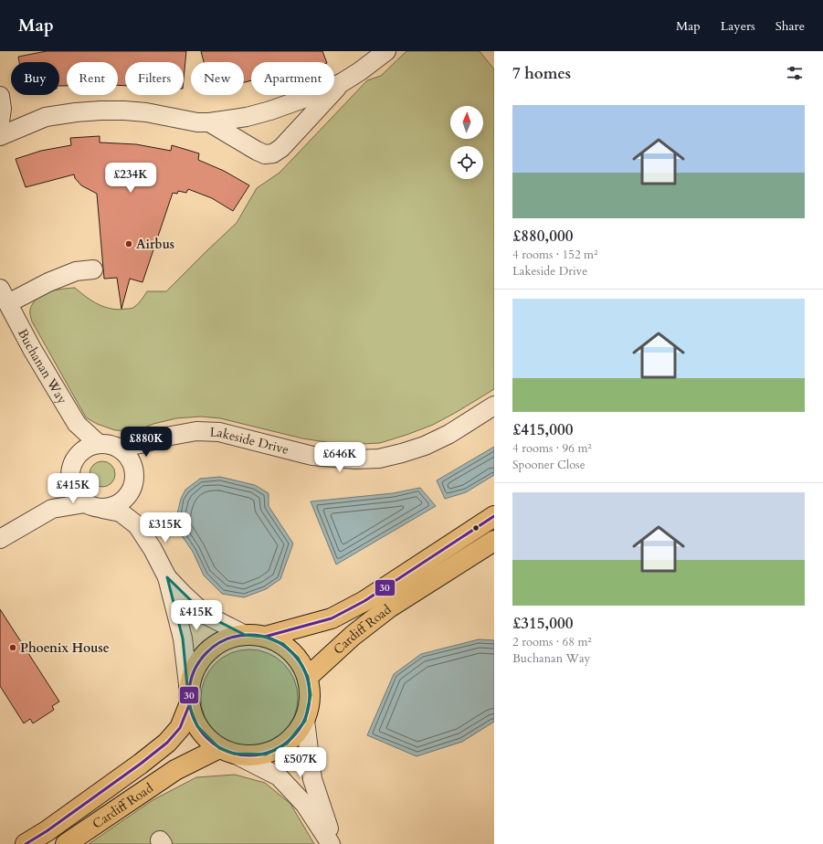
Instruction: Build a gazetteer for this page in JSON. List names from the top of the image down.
{
  "streets": {
    "main road": ["Cardiff Road"],
    "street": ["Buchanan Way", "Lakeside Drive"]
  },
  "crossings": [
    ["Buchanan Way", "Lakeside Drive"]
  ],
  "places": ["Airbus", "Phoenix House"],
  "lines": ["transit line 30"],
  "north": "top",
  "page": {
    "header": "Map",
    "nav": ["Map", "Layers", "Share"],
    "heading": "7 homes",
    "chip": [
      "Buy",
      "Rent",
      "Filters",
      "New",
      "Apartment"
    ],
    "list": [
      {
        "name": "£880,000",
        "note": "4 rooms · 152 m² · Lakeside Drive"
      },
      {
        "name": "£415,000",
        "note": "4 rooms · 96 m² · Spooner Close"
      },
      {
        "name": "£315,000",
        "note": "2 rooms · 68 m² · Buchanan Way"
      }
    ],
    "price": [
      "£234K",
      "£880K",
      "£646K",
      "£415K",
      "£315K",
      "£415K",
      "£507K"
    ]
  }
}
